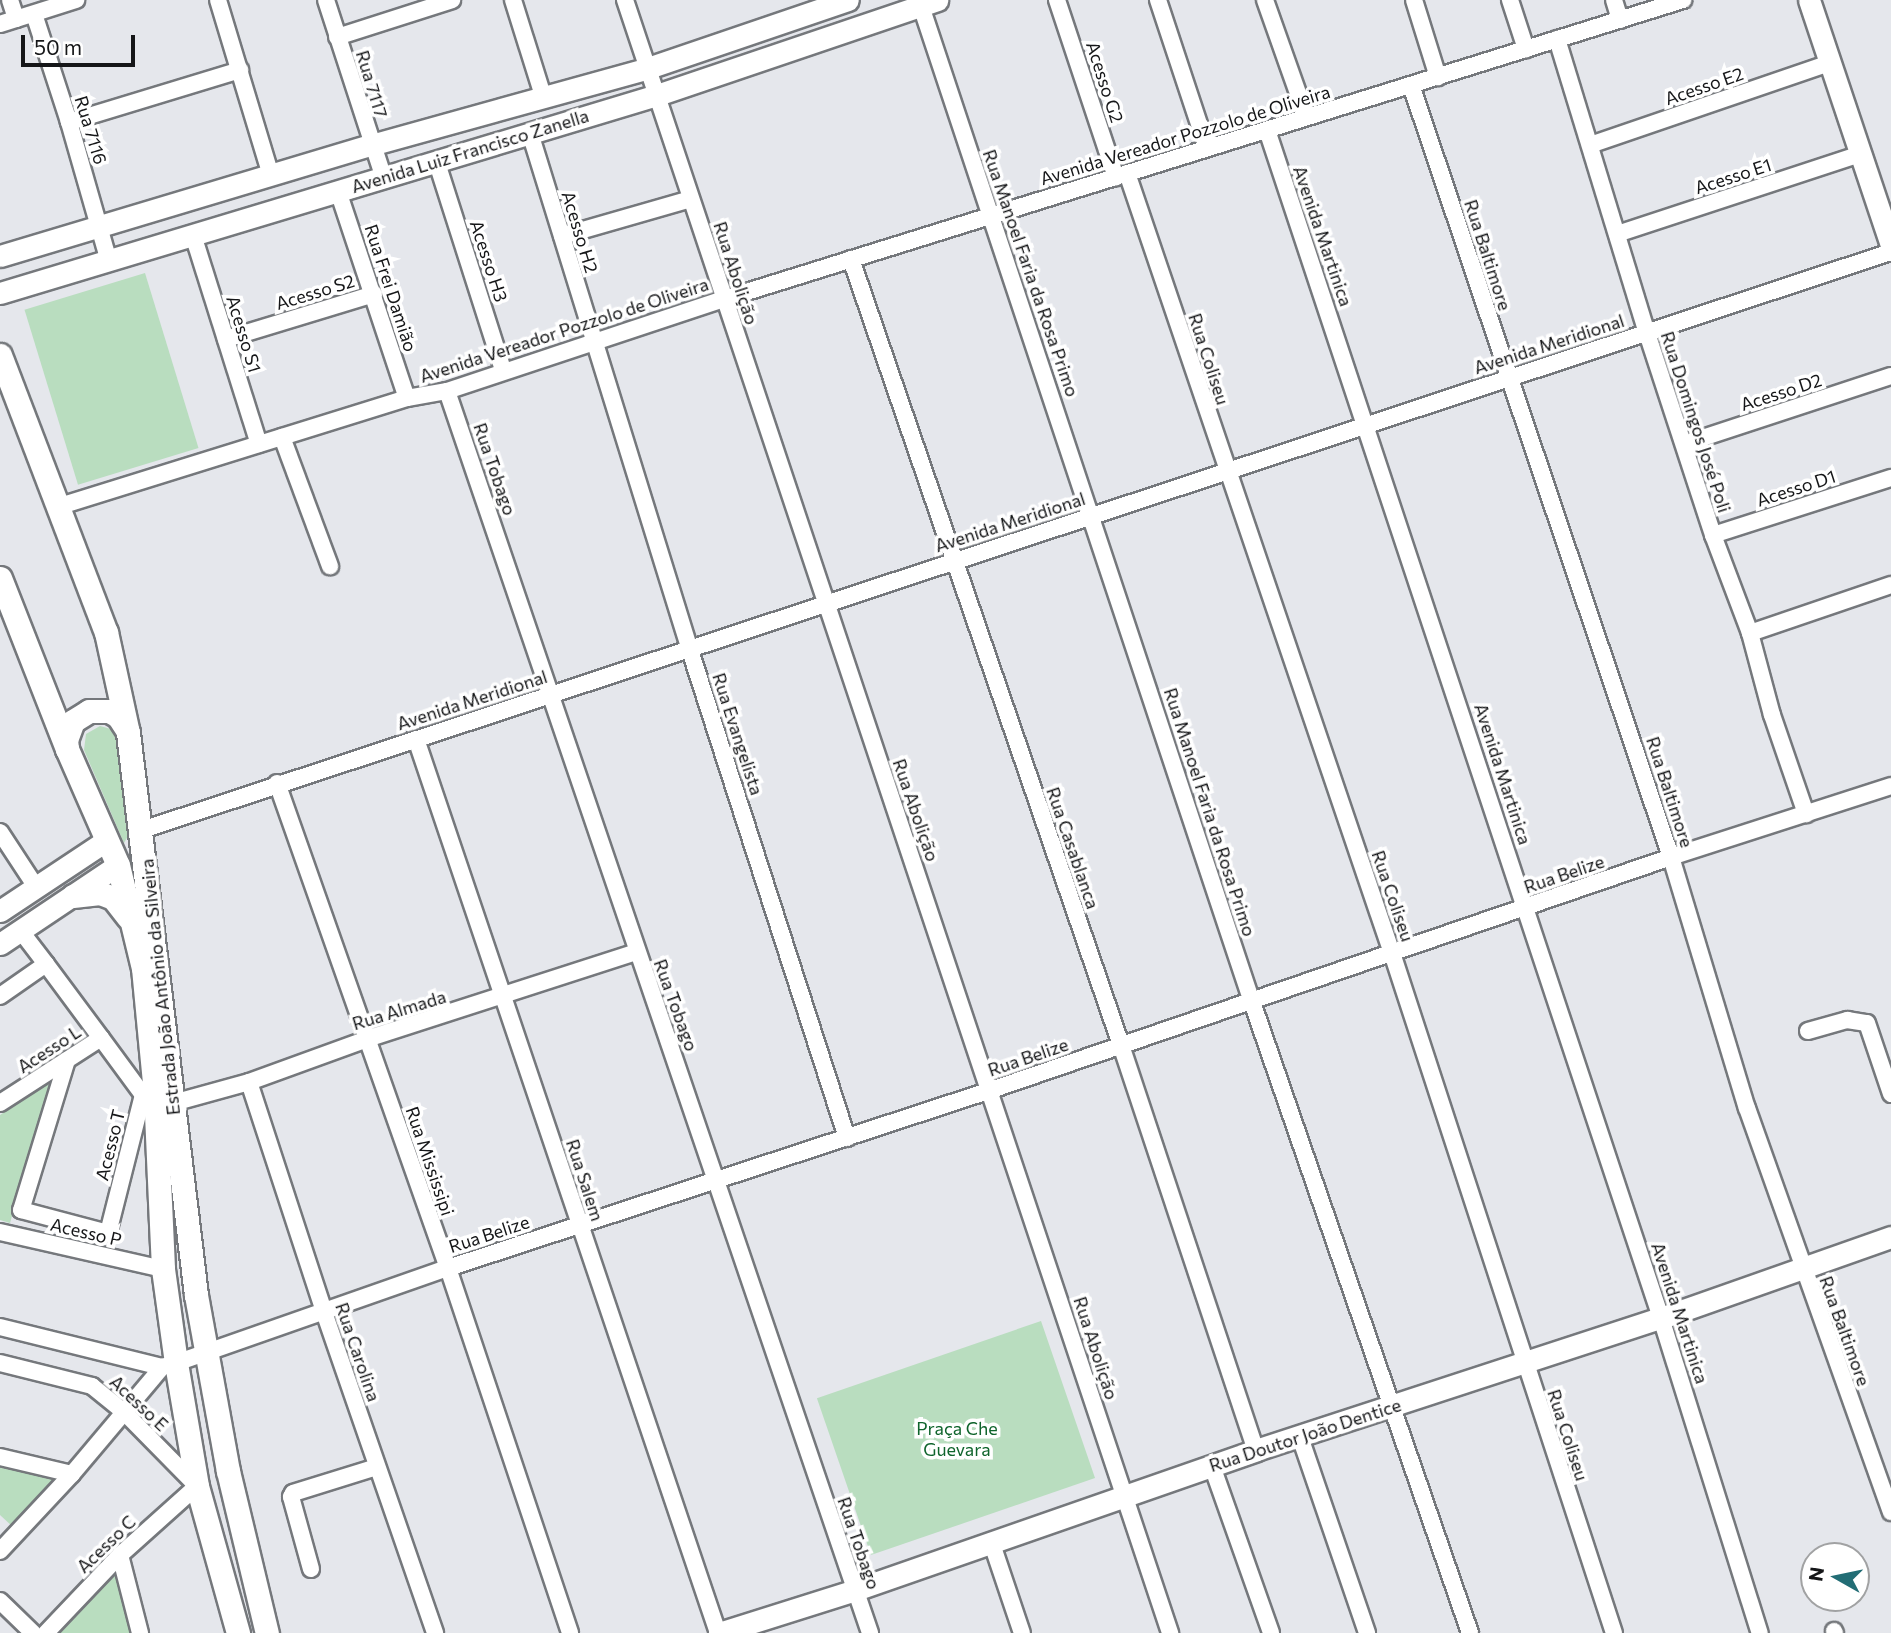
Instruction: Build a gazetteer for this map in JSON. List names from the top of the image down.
{
  "streets": {
    "main road": ["Estrada João Antônio da Silveira"],
    "street": [
      "Acesso G2",
      "Rua 7117",
      "Acesso E2",
      "Rua 7116",
      "Avenida Vereador Pozzolo de Oliveira",
      "Avenida Luiz Francisco Zanella",
      "Acesso E1",
      "Acesso H2",
      "Avenida Martinica",
      "Rua Baltimore",
      "Acesso H3",
      "Rua Abolição",
      "Rua Manoel Faria da Rosa Primo",
      "Rua Frei Damião",
      "Acesso S2",
      "Acesso S1",
      "Avenida Meridional",
      "Rua Coliseu",
      "Acesso D2",
      "Rua Domingos José Poli",
      "Rua Tobago",
      "Acesso D1",
      "Rua Evangelista",
      "Rua Casablanca",
      "Rua Belize",
      "Rua Almada",
      "Acesso L",
      "Acesso T",
      "Rua Mississipi",
      "Rua Salem",
      "Acesso P",
      "Rua Carolina",
      "Acesso E",
      "Rua Doutor João Dentice",
      "Acesso C"
    ]
  },
  "crossings": [
    ["Acesso G2", "Avenida Vereador Pozzolo de Oliveira"],
    ["Acesso G2", "Rua Coliseu"],
    ["Rua 7117", "Avenida Luiz Francisco Zanella"],
    ["Acesso E2", "Rua Domingos José Poli"],
    ["Rua 7116", "Avenida Luiz Francisco Zanella"],
    ["Avenida Vereador Pozzolo de Oliveira", "Acesso H2"],
    ["Avenida Vereador Pozzolo de Oliveira", "Avenida Martinica"],
    ["Avenida Vereador Pozzolo de Oliveira", "Rua Baltimore"],
    ["Avenida Vereador Pozzolo de Oliveira", "Acesso H3"],
    ["Avenida Vereador Pozzolo de Oliveira", "Rua Abolição"],
    ["Avenida Vereador Pozzolo de Oliveira", "Rua Manoel Faria da Rosa Primo"],
    ["Avenida Vereador Pozzolo de Oliveira", "Rua Frei Damião"],
    ["Avenida Vereador Pozzolo de Oliveira", "Acesso S1"],
    ["Avenida Vereador Pozzolo de Oliveira", "Rua Coliseu"],
    ["Avenida Vereador Pozzolo de Oliveira", "Rua Domingos José Poli"],
    ["Avenida Vereador Pozzolo de Oliveira", "Rua Tobago"],
    ["Avenida Vereador Pozzolo de Oliveira", "Rua Evangelista"],
    ["Avenida Vereador Pozzolo de Oliveira", "Rua Casablanca"],
    ["Avenida Vereador Pozzolo de Oliveira", "Estrada João Antônio da Silveira"],
    ["Avenida Luiz Francisco Zanella", "Acesso H2"],
    ["Avenida Luiz Francisco Zanella", "Acesso H3"],
    ["Avenida Luiz Francisco Zanella", "Rua Abolição"],
    ["Avenida Luiz Francisco Zanella", "Rua Manoel Faria da Rosa Primo"],
    ["Avenida Luiz Francisco Zanella", "Rua Frei Damião"],
    ["Avenida Luiz Francisco Zanella", "Acesso S1"],
    ["Acesso E1", "Rua Domingos José Poli"],
    ["Acesso H2", "Rua Evangelista"],
    ["Avenida Martinica", "Avenida Meridional"],
    ["Avenida Martinica", "Rua Belize"],
    ["Avenida Martinica", "Rua Doutor João Dentice"],
    ["Rua Baltimore", "Avenida Meridional"],
    ["Rua Baltimore", "Rua Belize"],
    ["Rua Baltimore", "Rua Doutor João Dentice"],
    ["Rua Abolição", "Avenida Meridional"],
    ["Rua Abolição", "Rua Belize"],
    ["Rua Abolição", "Rua Doutor João Dentice"],
    ["Rua Manoel Faria da Rosa Primo", "Avenida Meridional"],
    ["Rua Manoel Faria da Rosa Primo", "Rua Belize"],
    ["Rua Manoel Faria da Rosa Primo", "Rua Doutor João Dentice"],
    ["Rua Frei Damião", "Acesso S2"],
    ["Acesso S2", "Acesso S1"],
    ["Avenida Meridional", "Rua Coliseu"],
    ["Avenida Meridional", "Rua Domingos José Poli"],
    ["Avenida Meridional", "Rua Tobago"],
    ["Avenida Meridional", "Rua Evangelista"],
    ["Avenida Meridional", "Rua Casablanca"],
    ["Avenida Meridional", "Estrada João Antônio da Silveira"],
    ["Avenida Meridional", "Rua Mississipi"],
    ["Avenida Meridional", "Rua Salem"],
    ["Rua Coliseu", "Rua Belize"],
    ["Rua Coliseu", "Rua Doutor João Dentice"],
    ["Acesso D2", "Rua Domingos José Poli"],
    ["Rua Domingos José Poli", "Acesso D1"],
    ["Rua Domingos José Poli", "Rua Belize"],
    ["Rua Tobago", "Rua Belize"],
    ["Rua Tobago", "Rua Almada"],
    ["Rua Tobago", "Rua Doutor João Dentice"],
    ["Rua Evangelista", "Rua Belize"],
    ["Rua Casablanca", "Rua Belize"],
    ["Rua Casablanca", "Rua Doutor João Dentice"],
    ["Rua Belize", "Estrada João Antônio da Silveira"],
    ["Rua Belize", "Rua Mississipi"],
    ["Rua Belize", "Rua Salem"],
    ["Rua Belize", "Rua Carolina"],
    ["Estrada João Antônio da Silveira", "Rua Almada"],
    ["Estrada João Antônio da Silveira", "Acesso T"],
    ["Estrada João Antônio da Silveira", "Acesso P"],
    ["Estrada João Antônio da Silveira", "Acesso E"],
    ["Estrada João Antônio da Silveira", "Acesso C"],
    ["Rua Almada", "Acesso T"],
    ["Rua Almada", "Rua Mississipi"],
    ["Rua Almada", "Rua Salem"],
    ["Rua Almada", "Rua Carolina"],
    ["Acesso L", "Acesso T"],
    ["Rua Salem", "Rua Doutor João Dentice"],
    ["Acesso E", "Acesso C"]
  ],
  "parks": ["Praça Che Guevara"],
  "scale_bar": "50 m",
  "north": "left"
}
